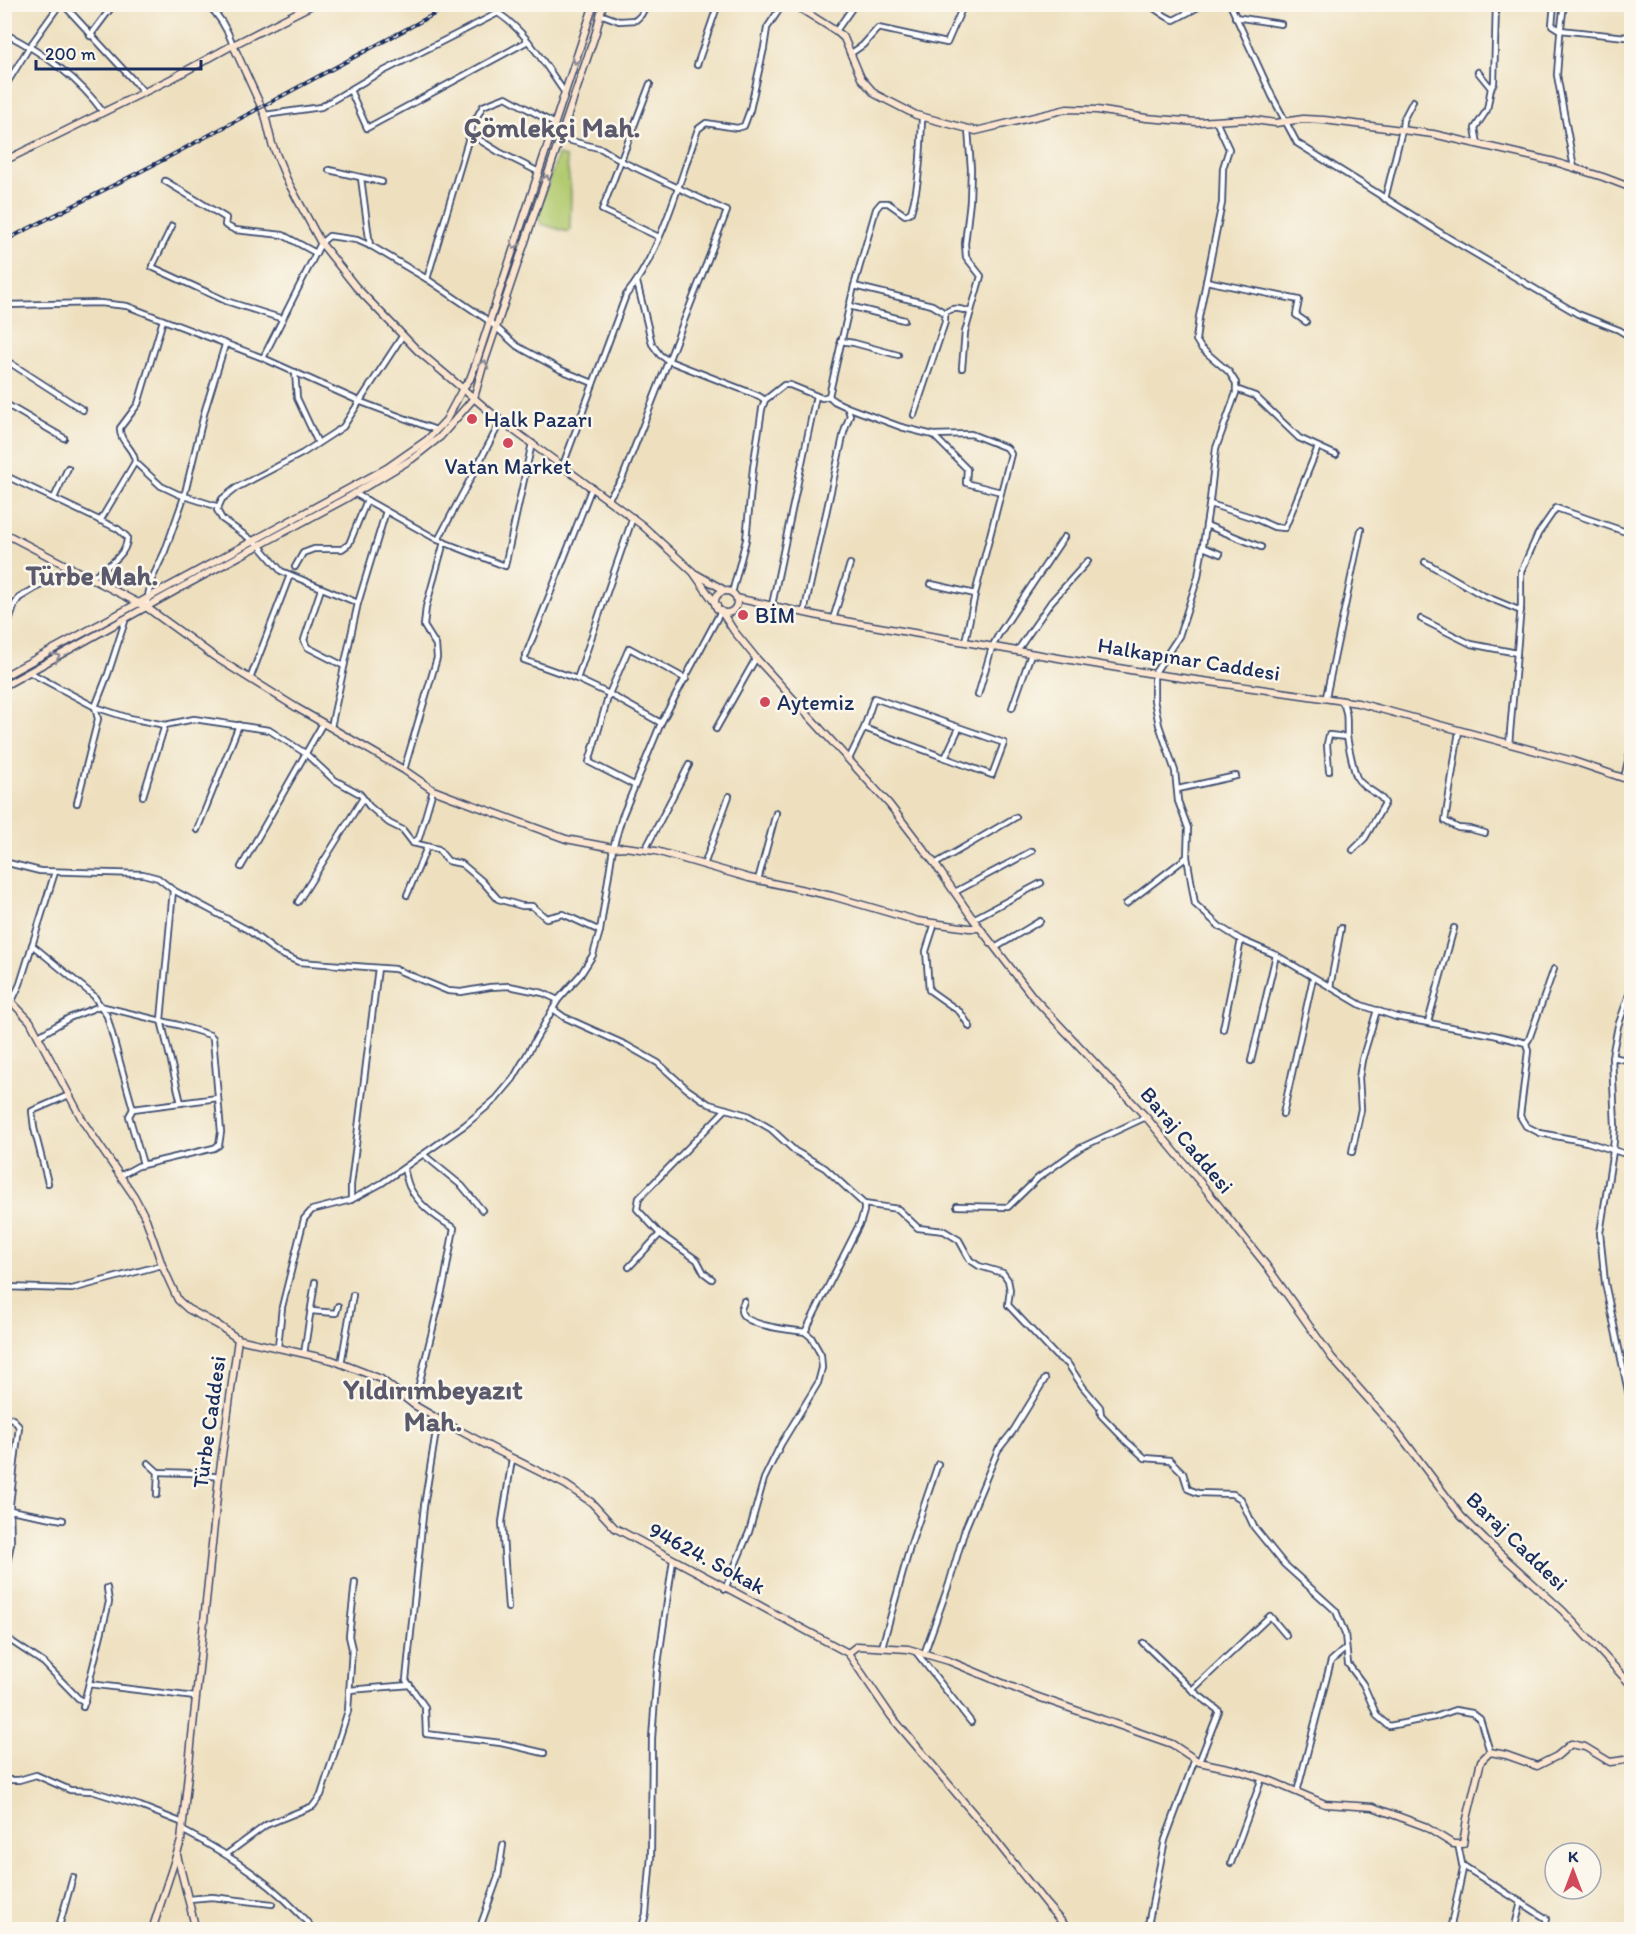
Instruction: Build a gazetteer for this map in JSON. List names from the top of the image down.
{
  "streets": {
    "main road": [
      "Halkapınar Caddesi",
      "Baraj Caddesi",
      "Türbe Caddesi",
      "94624. Sokak"
    ]
  },
  "crossings": [
    ["Halkapınar Caddesi", "Baraj Caddesi"],
    ["Türbe Caddesi", "94624. Sokak"]
  ],
  "districts": ["Çömlekçi Mah.", "Türbe Mah.", "Yıldırımbeyazıt Mah."],
  "places": [
    "Halk Pazarı",
    "Vatan Market",
    "BİM",
    "Aytemiz"
  ],
  "scale_bar": "200 m",
  "north": "top"
}
